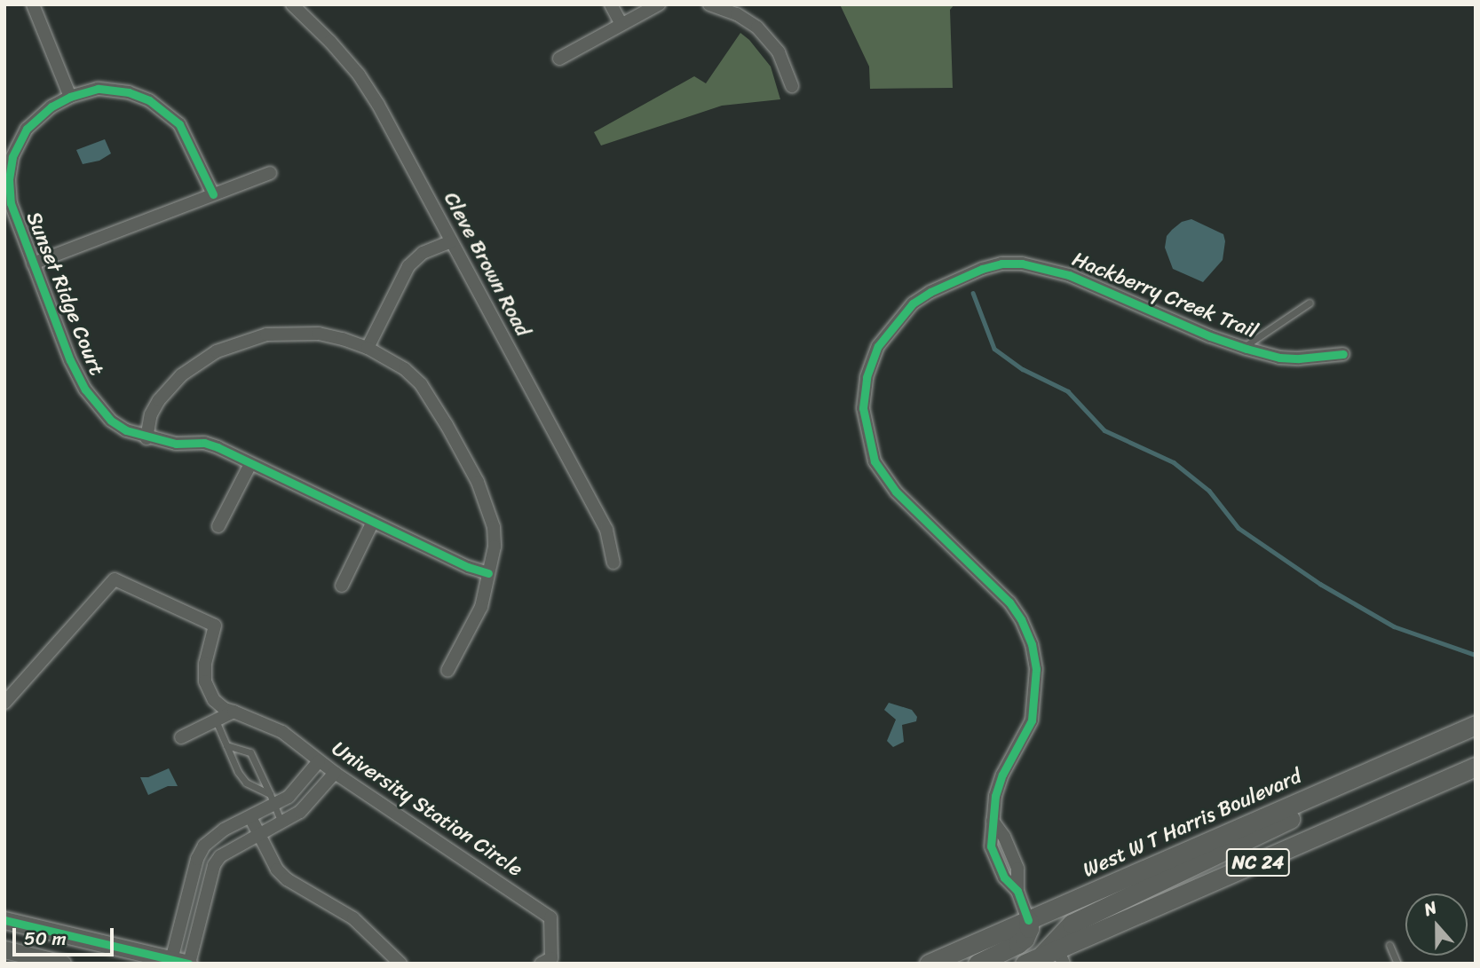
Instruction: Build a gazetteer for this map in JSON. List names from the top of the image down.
{
  "streets": {
    "main road": ["West W T Harris Boulevard", "NC 24"],
    "street": [
      "Cleve Brown Road",
      "Sunset Ridge Court",
      "Hackberry Creek Trail",
      "University Station Circle"
    ]
  },
  "crossings": [
    ["Hackberry Creek Trail", "West W T Harris Boulevard"]
  ],
  "scale_bar": "50 m",
  "north": "top"
}
